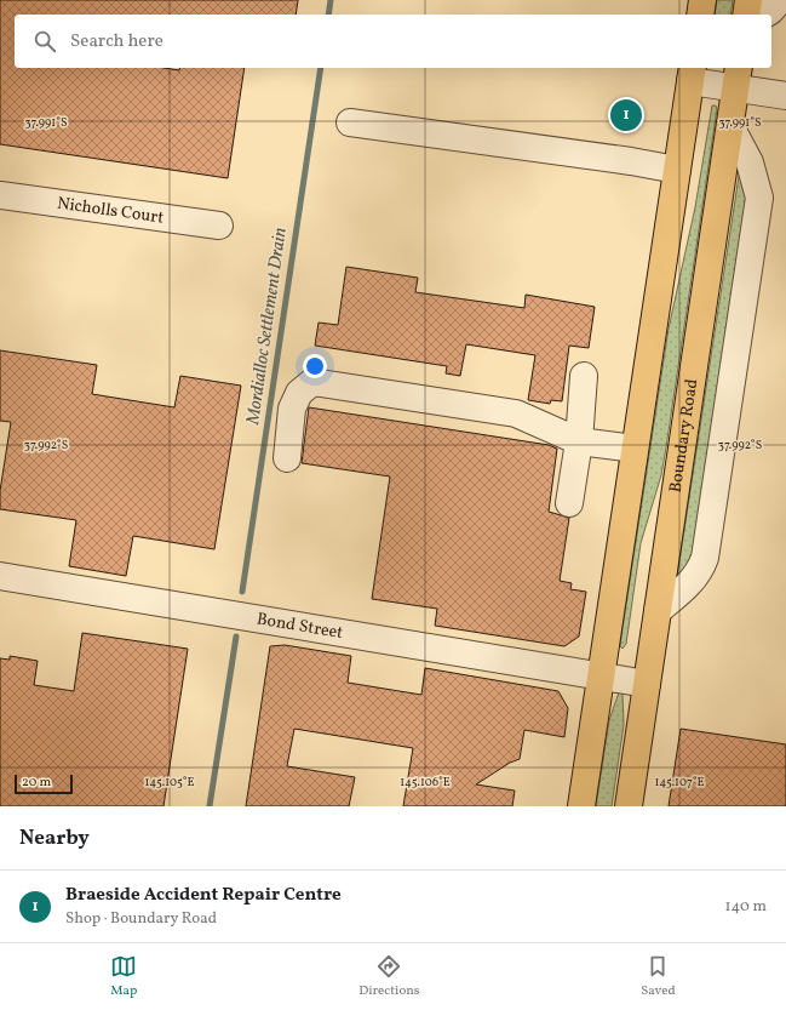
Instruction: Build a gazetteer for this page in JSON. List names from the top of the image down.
{
  "streets": {
    "main road": ["Boundary Road"],
    "street": ["Nicholls Court", "Bond Street"]
  },
  "crossings": [
    ["Boundary Road", "Bond Street"]
  ],
  "water": ["Mordialloc Settlement Drain"],
  "scale_bar": "20 m",
  "page": {
    "search": "Search here",
    "pins": "1",
    "scale": "20 m",
    "heading": "Nearby",
    "list": [
      {
        "mark": "1",
        "name": "Braeside Accident Repair Centre",
        "note": "Shop · Boundary Road",
        "value": "140 m"
      }
    ],
    "nav": ["Map", "Directions", "Saved"]
  },
  "coordinates": [
    "37.991°S",
    "37.992°S",
    "145.105°E",
    "145.106°E",
    "145.107°E"
  ]
}
